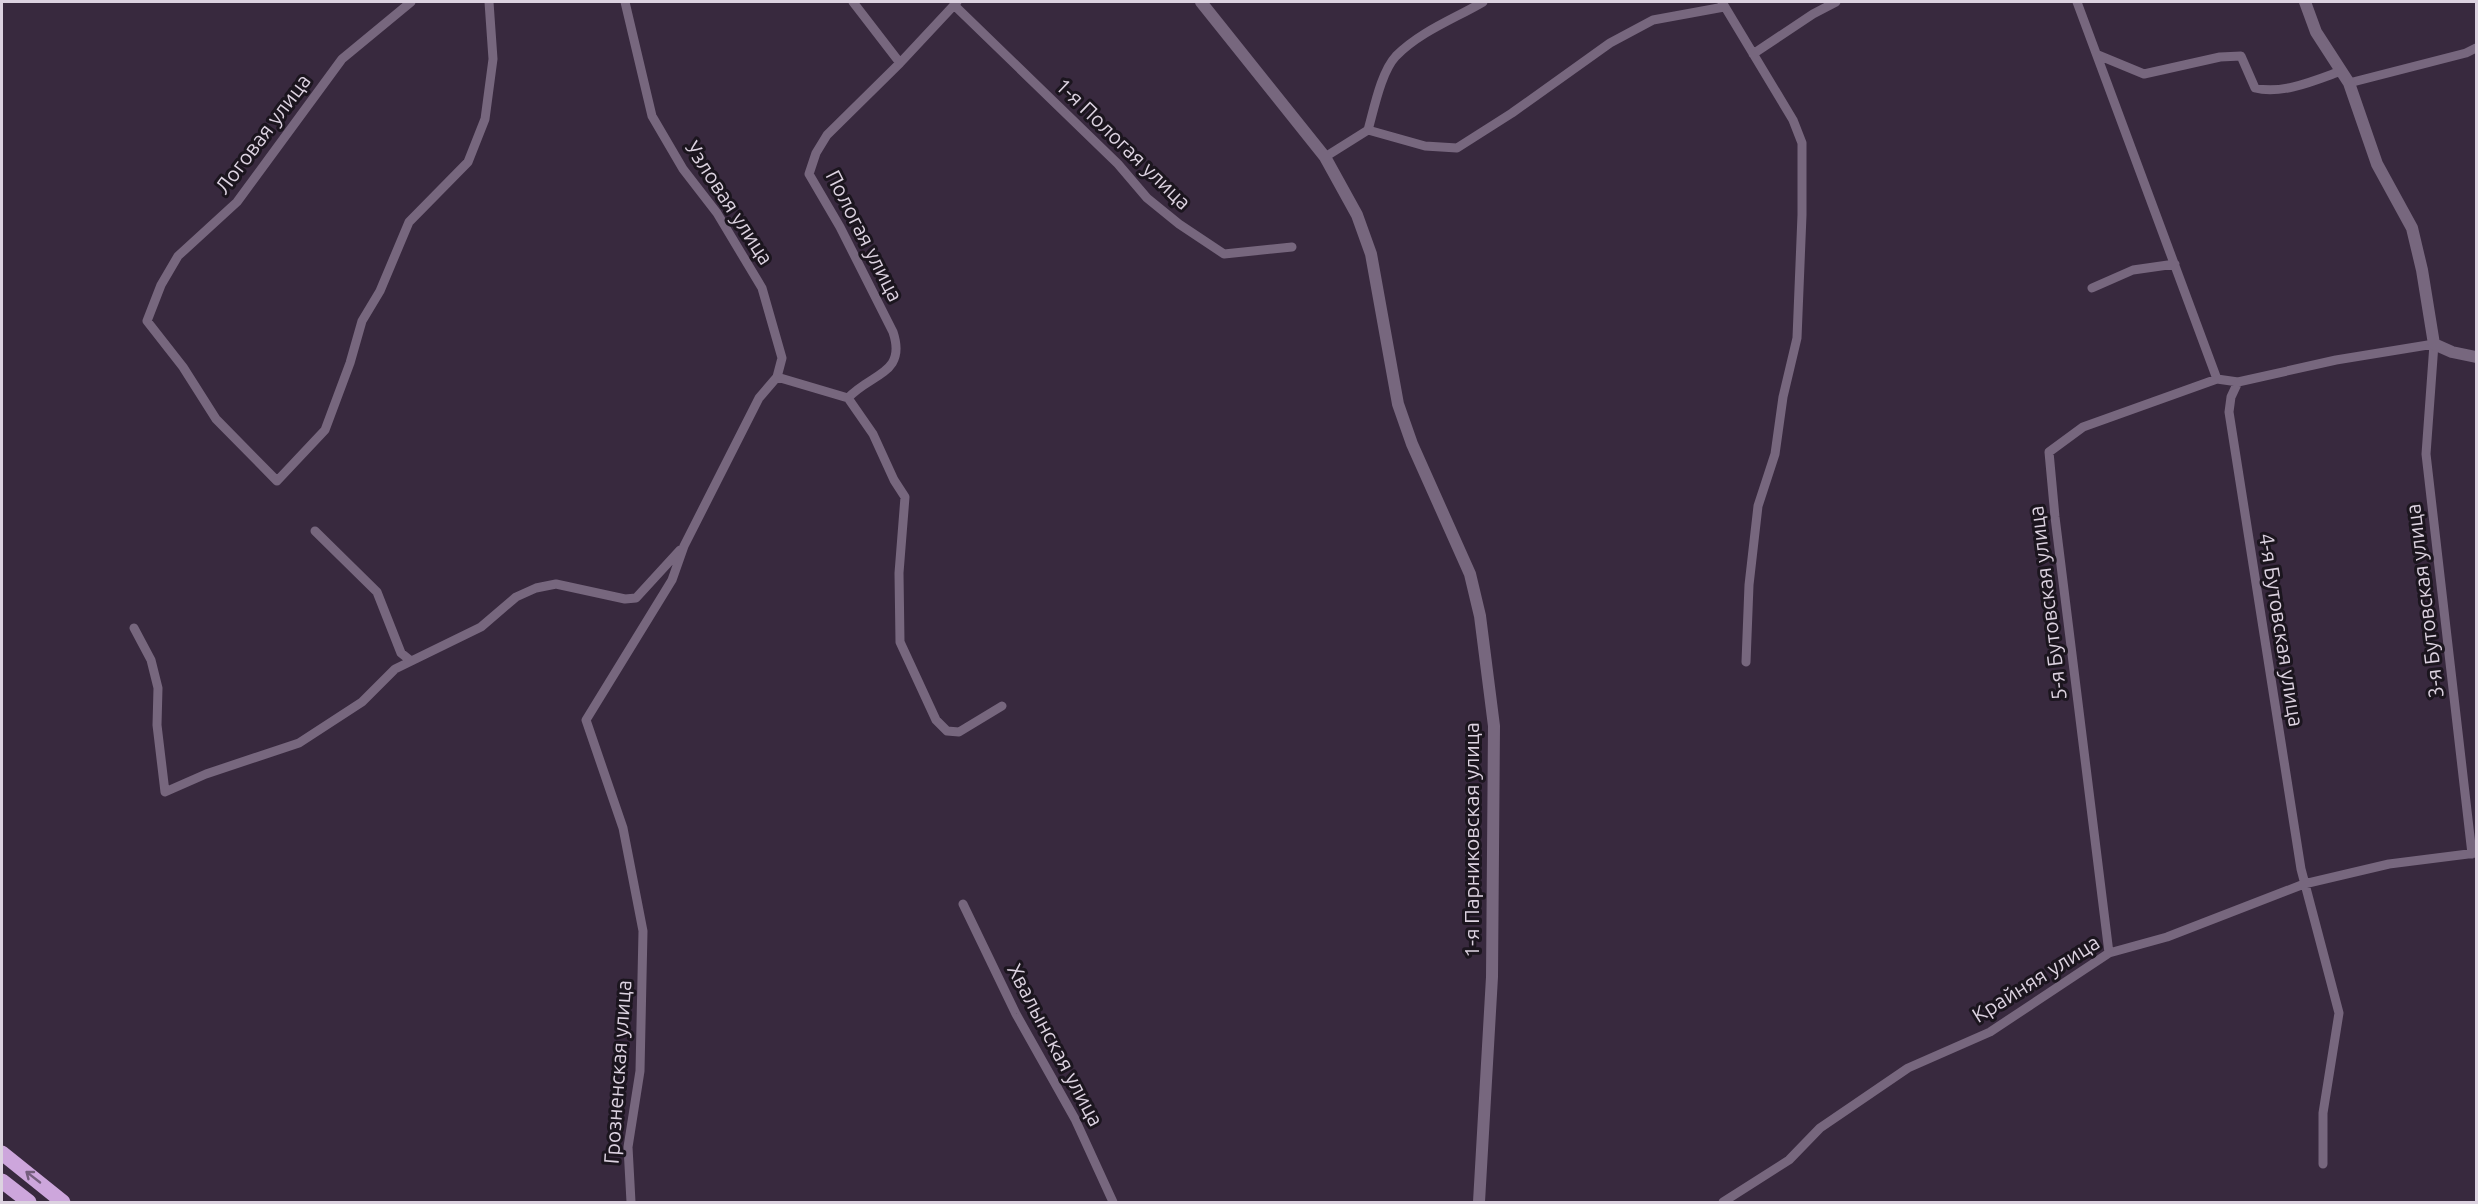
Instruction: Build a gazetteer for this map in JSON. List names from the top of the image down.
{
  "streets": {
    "street": [
      "Логовая улица",
      "1-я Пологая улица",
      "Узловая улица",
      "Пологая улица",
      "3-я Бутовская улица",
      "5-я Бутовская улица",
      "4-я Бутовская улица",
      "1-я Парниковская улица",
      "Крайняя улица",
      "Хвалынская улица",
      "Грозненская улица"
    ]
  },
  "crossings": [
    ["1-я Пологая улица", "Пологая улица"],
    ["3-я Бутовская улица", "5-я Бутовская улица"],
    ["3-я Бутовская улица", "Крайняя улица"],
    ["5-я Бутовская улица", "4-я Бутовская улица"],
    ["5-я Бутовская улица", "Крайняя улица"],
    ["4-я Бутовская улица", "Крайняя улица"]
  ]
}
